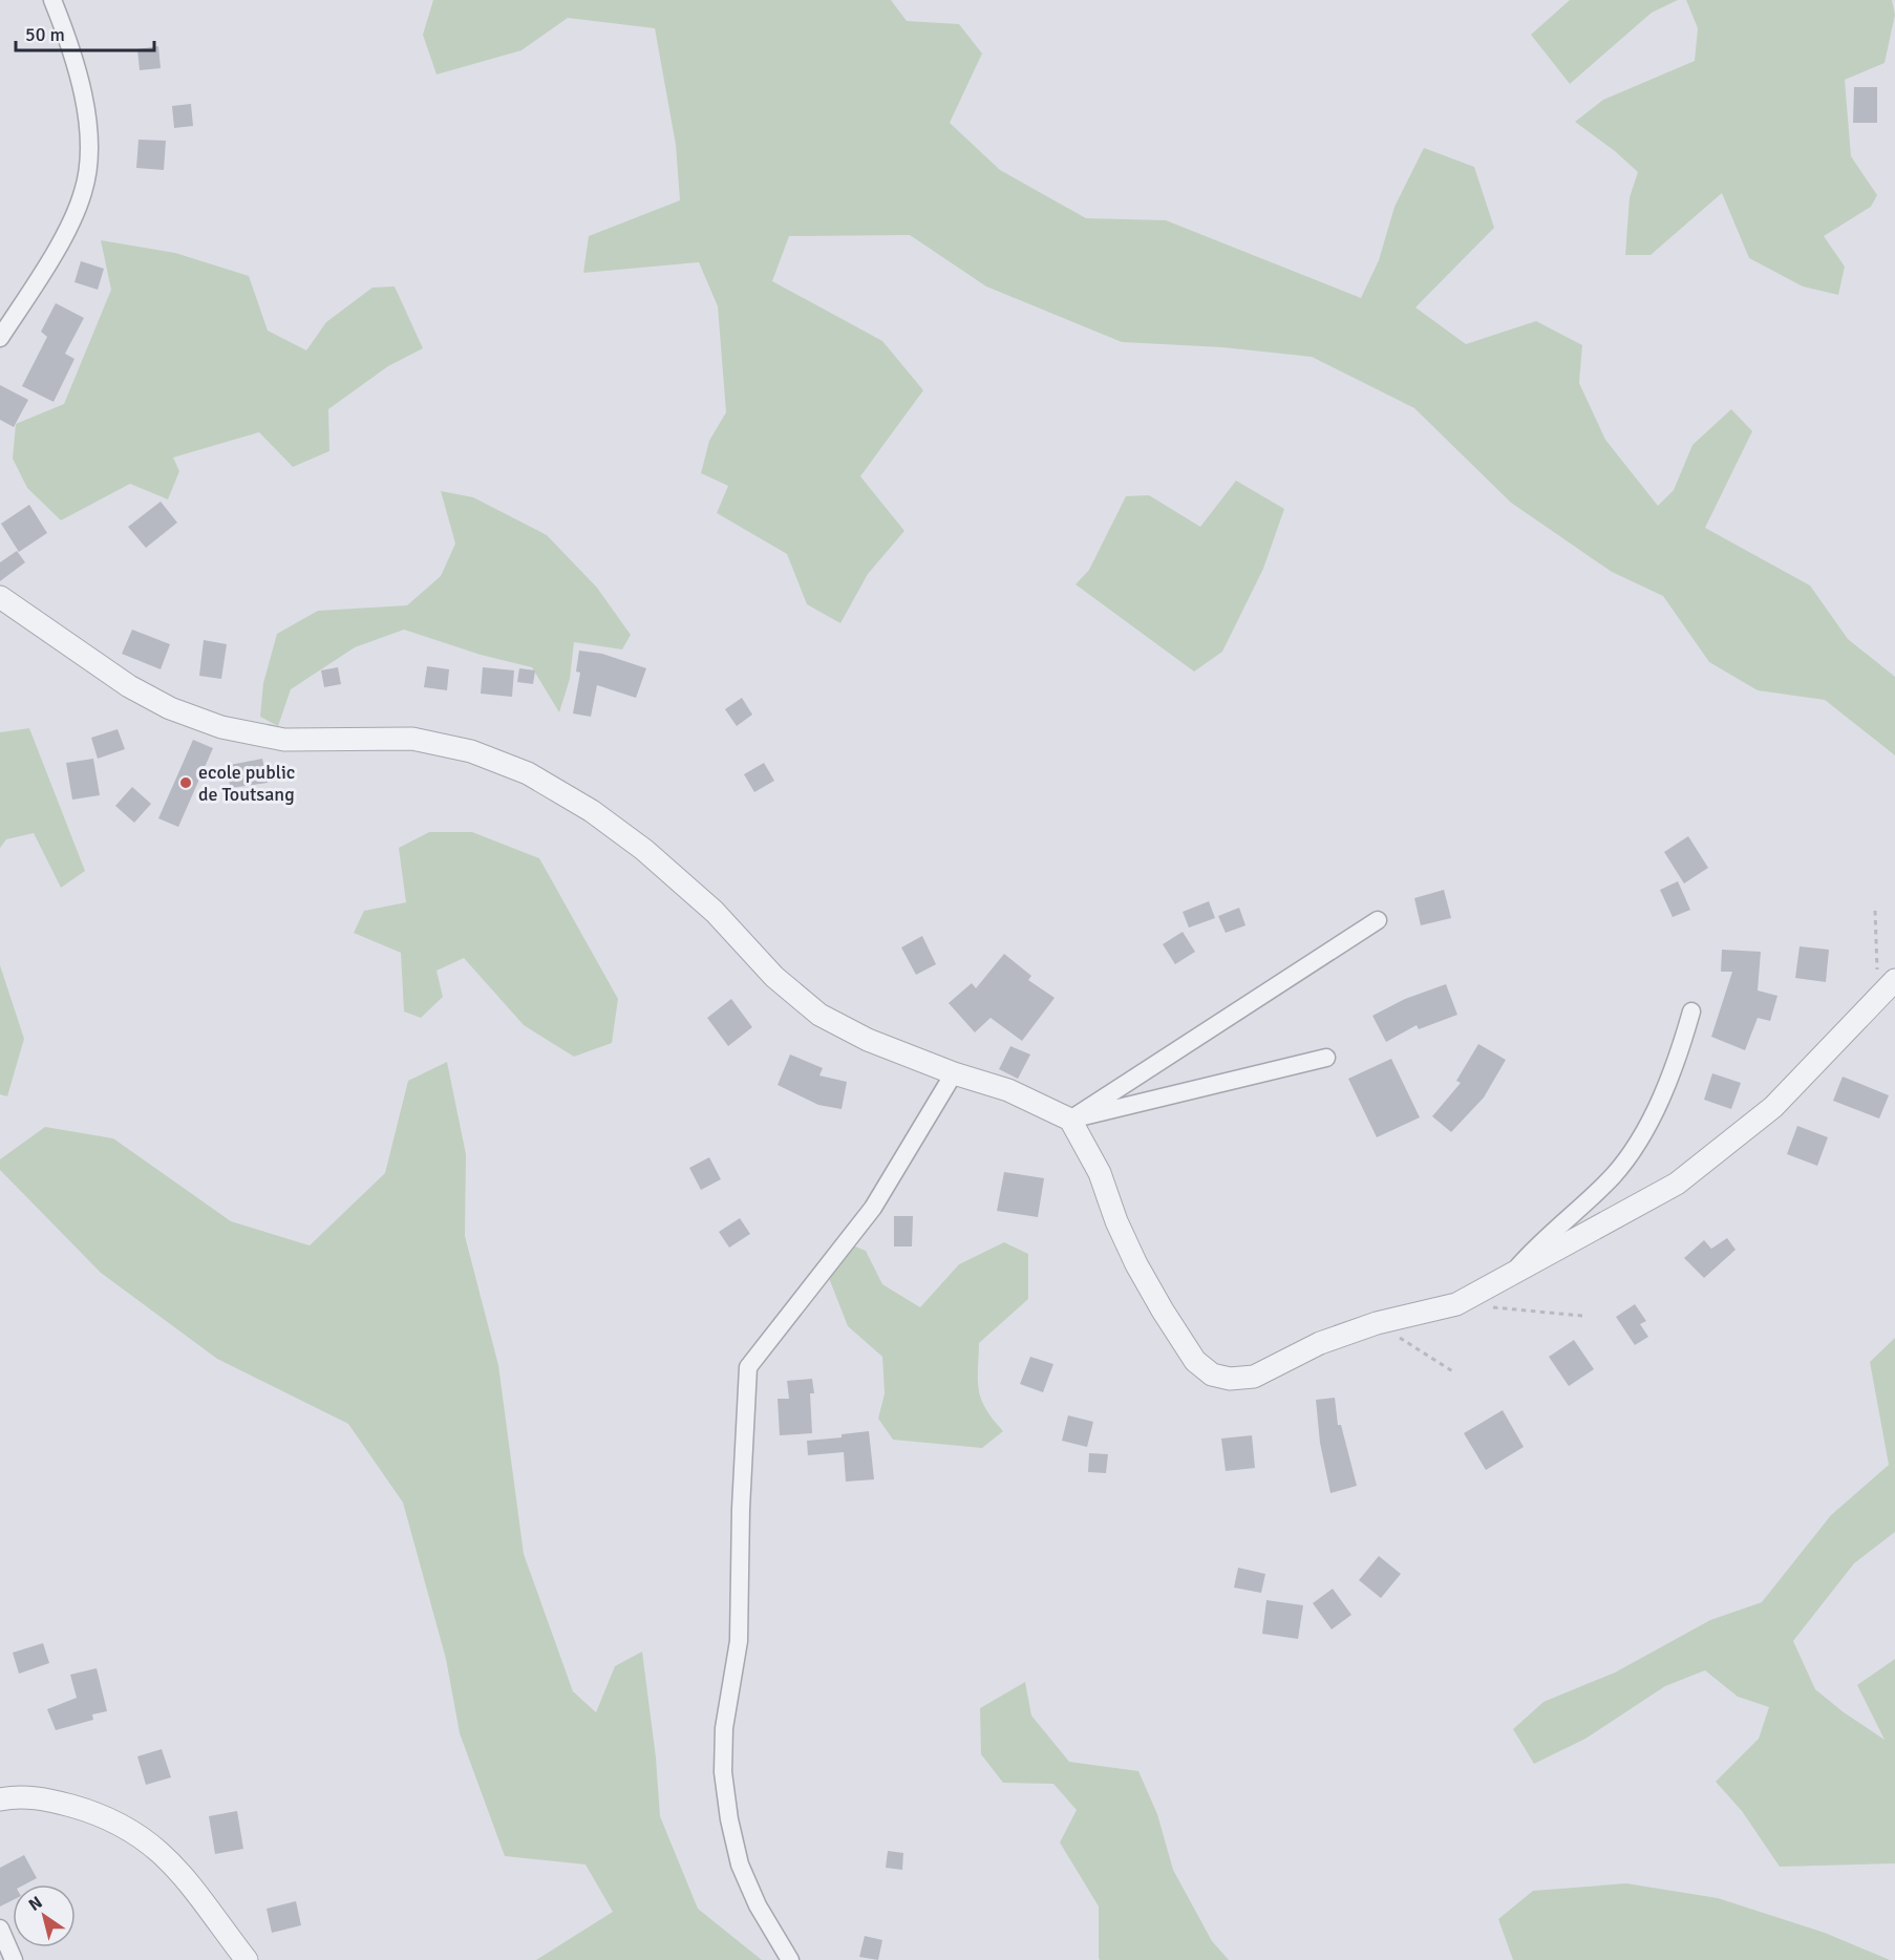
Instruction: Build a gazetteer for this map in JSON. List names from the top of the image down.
{
  "places": ["ecole public de Toutsang"],
  "scale_bar": "50 m",
  "north": "top left"
}
